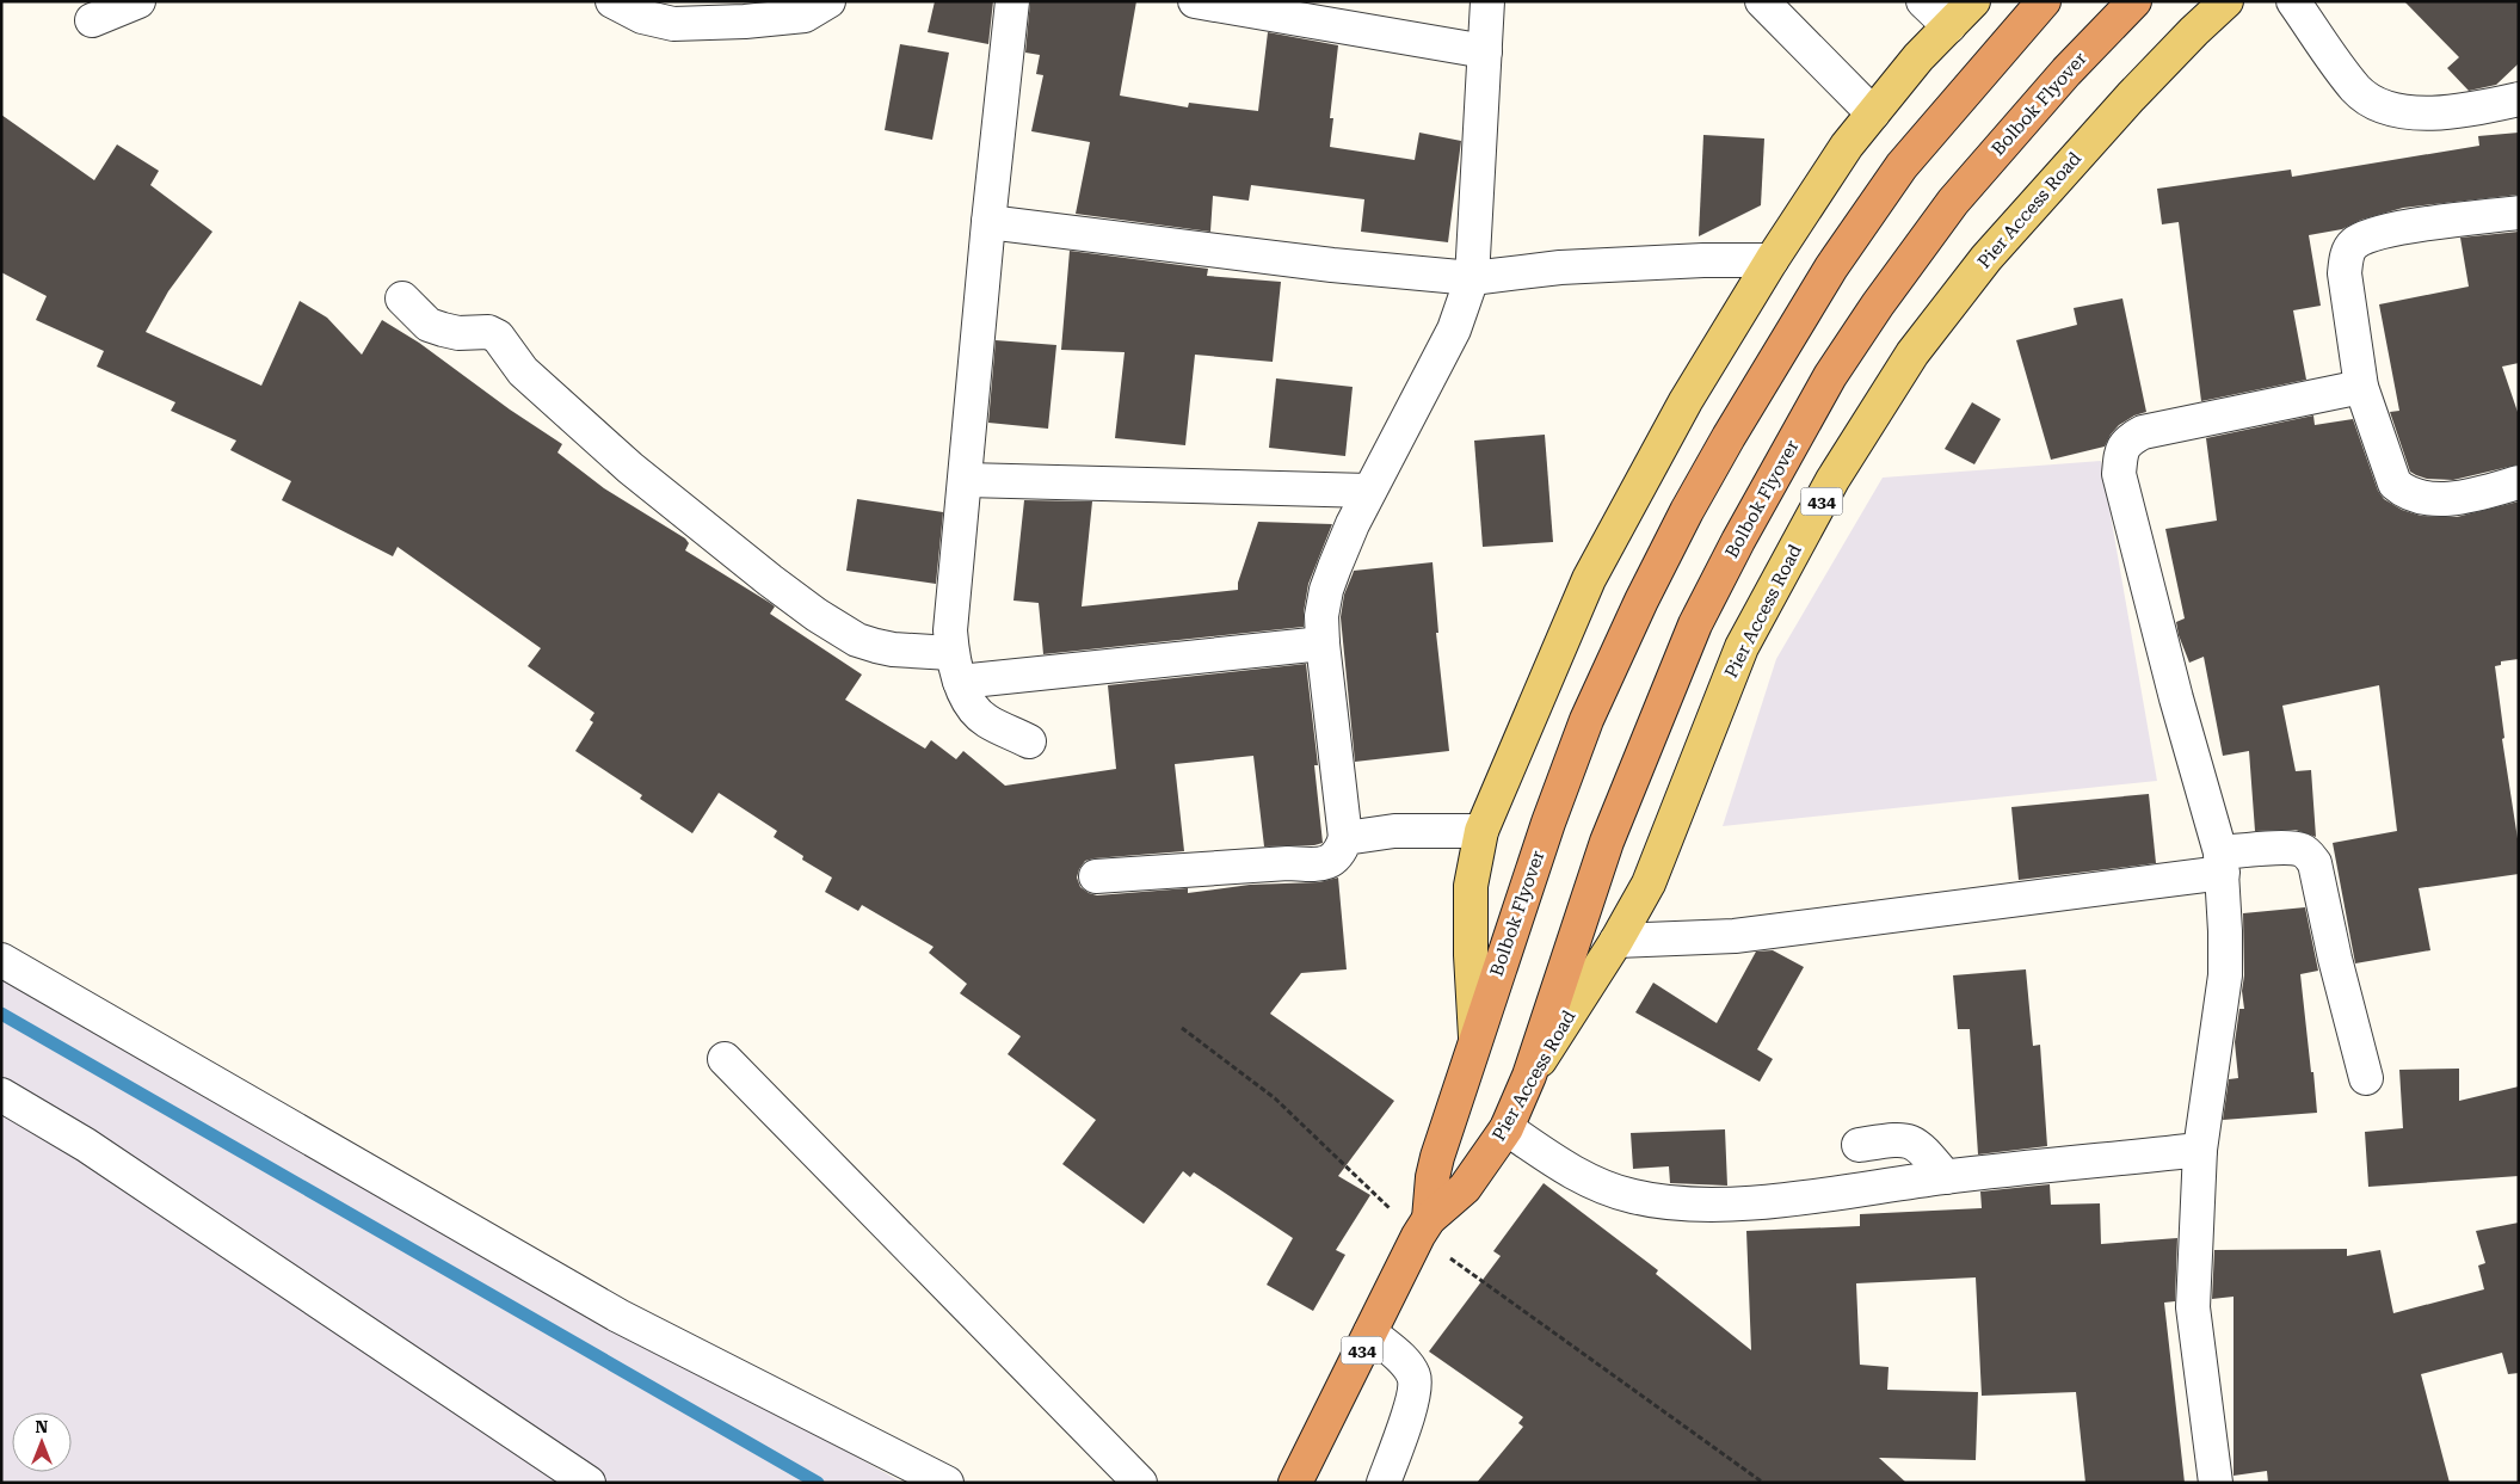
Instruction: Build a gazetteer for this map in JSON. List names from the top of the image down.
{
  "streets": {
    "highway": ["Bolbok Flyover", "Pier Access Road", "434"]
  },
  "crossings": [
    ["Bolbok Flyover", "Pier Access Road"]
  ],
  "north": "top"
}
